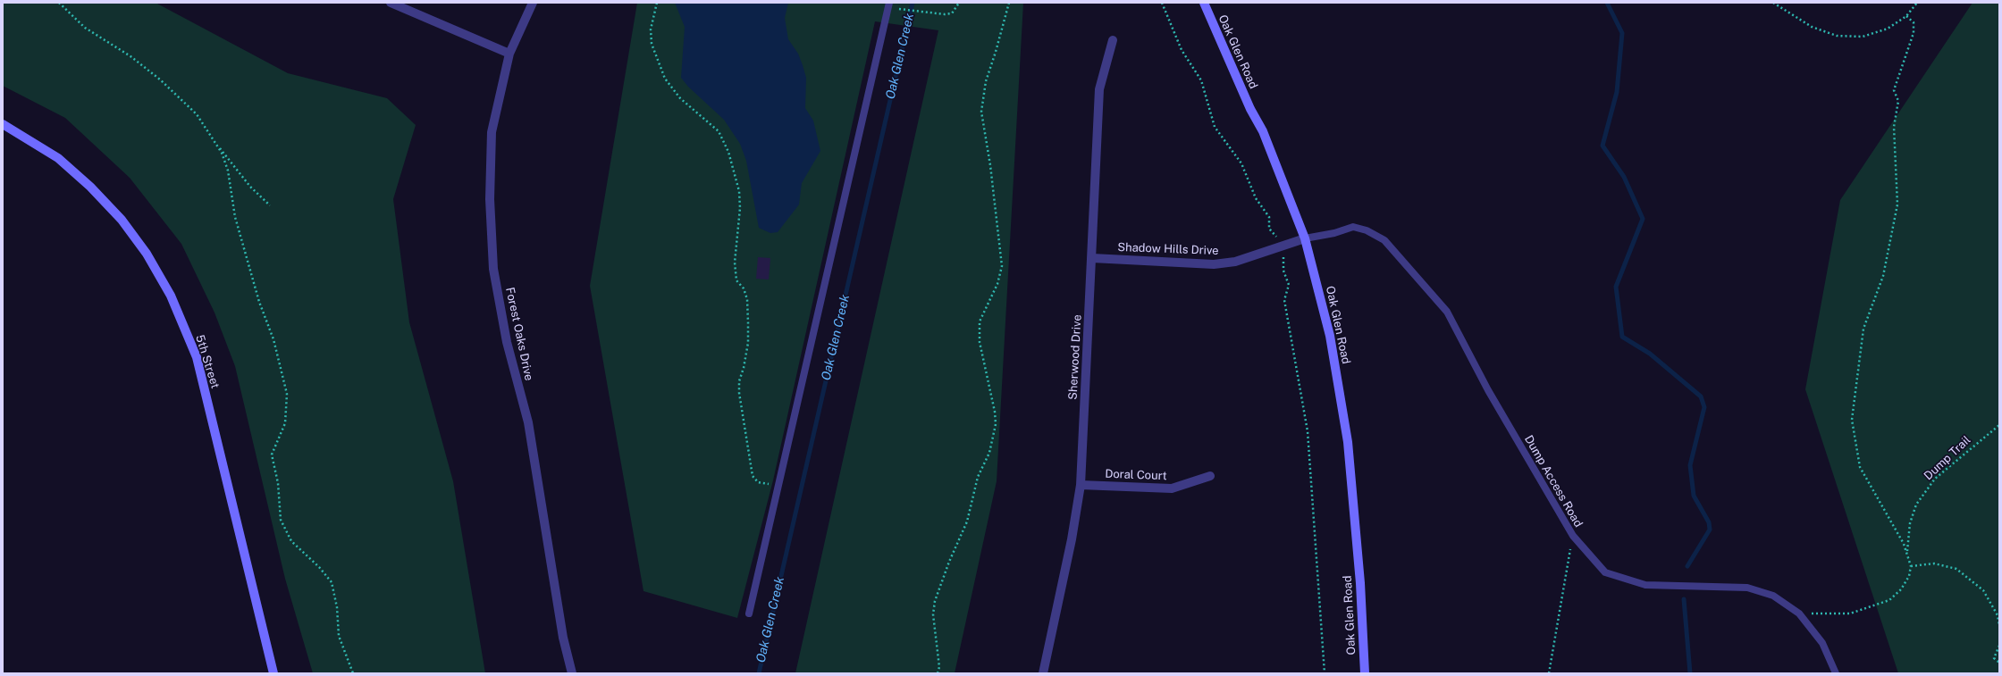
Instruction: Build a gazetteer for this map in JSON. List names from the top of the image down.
{
  "streets": {
    "main road": ["Oak Glen Road", "5th Street"],
    "street": [
      "Shadow Hills Drive",
      "Forest Oaks Drive",
      "Sherwood Drive",
      "Doral Court"
    ],
    "lane": ["Dump Access Road"],
    "path": ["Dump Trail"]
  },
  "crossings": [
    ["Oak Glen Road", "Shadow Hills Drive"],
    ["Oak Glen Road", "Dump Access Road"],
    ["Shadow Hills Drive", "Sherwood Drive"],
    ["Shadow Hills Drive", "Dump Access Road"],
    ["Sherwood Drive", "Doral Court"]
  ],
  "water": ["Oak Glen Creek"]
}
